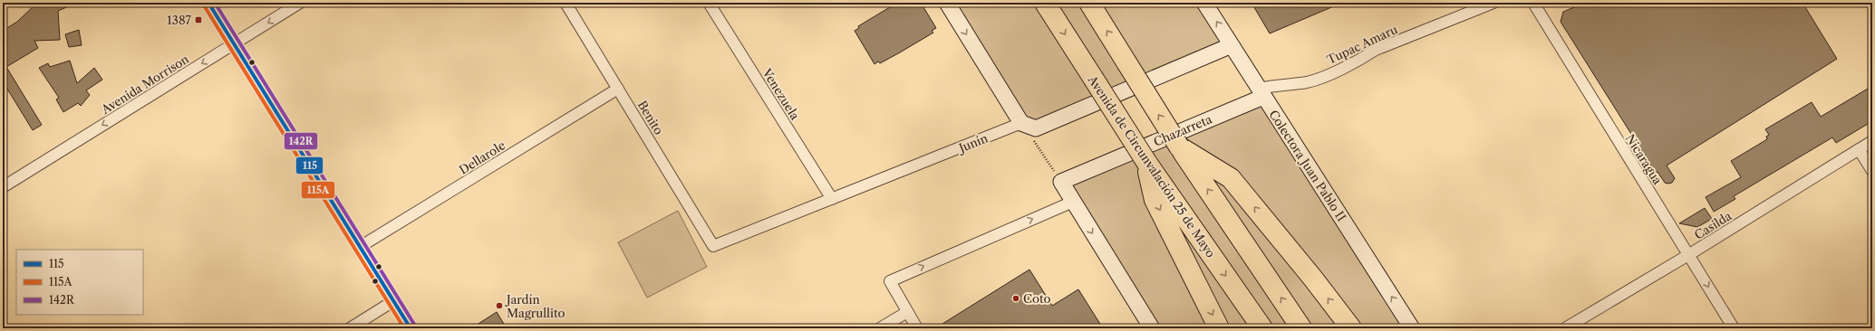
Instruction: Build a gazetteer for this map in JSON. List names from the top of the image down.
{
  "streets": {
    "highway": ["Avenida de Circunvalación 25 de Mayo"],
    "main road": ["Chazarreta", "Colectora Juan Pablo II"],
    "street": [
      "Tupac Amaru",
      "Avenida Morrison",
      "Venezuela",
      "Benito",
      "Junín",
      "Dellarole",
      "Nicaragua",
      "Casilda"
    ]
  },
  "crossings": [
    ["Tupac Amaru", "Chazarreta"],
    ["Tupac Amaru", "Colectora Juan Pablo II"],
    ["Venezuela", "Junín"],
    ["Benito", "Junín"],
    ["Benito", "Dellarole"],
    ["Chazarreta", "Colectora Juan Pablo II"],
    ["Nicaragua", "Casilda"]
  ],
  "one_way": ["Avenida Morrison", "Colectora Juan Pablo II"],
  "places": {
    "transit": ["1387"],
    "other": ["Coto", "Jardín Magrullito"]
  },
  "lines": ["transit line 115", "transit line 142R", "transit line 115A"],
  "legend": ["115", "115A", "142R"]
}
